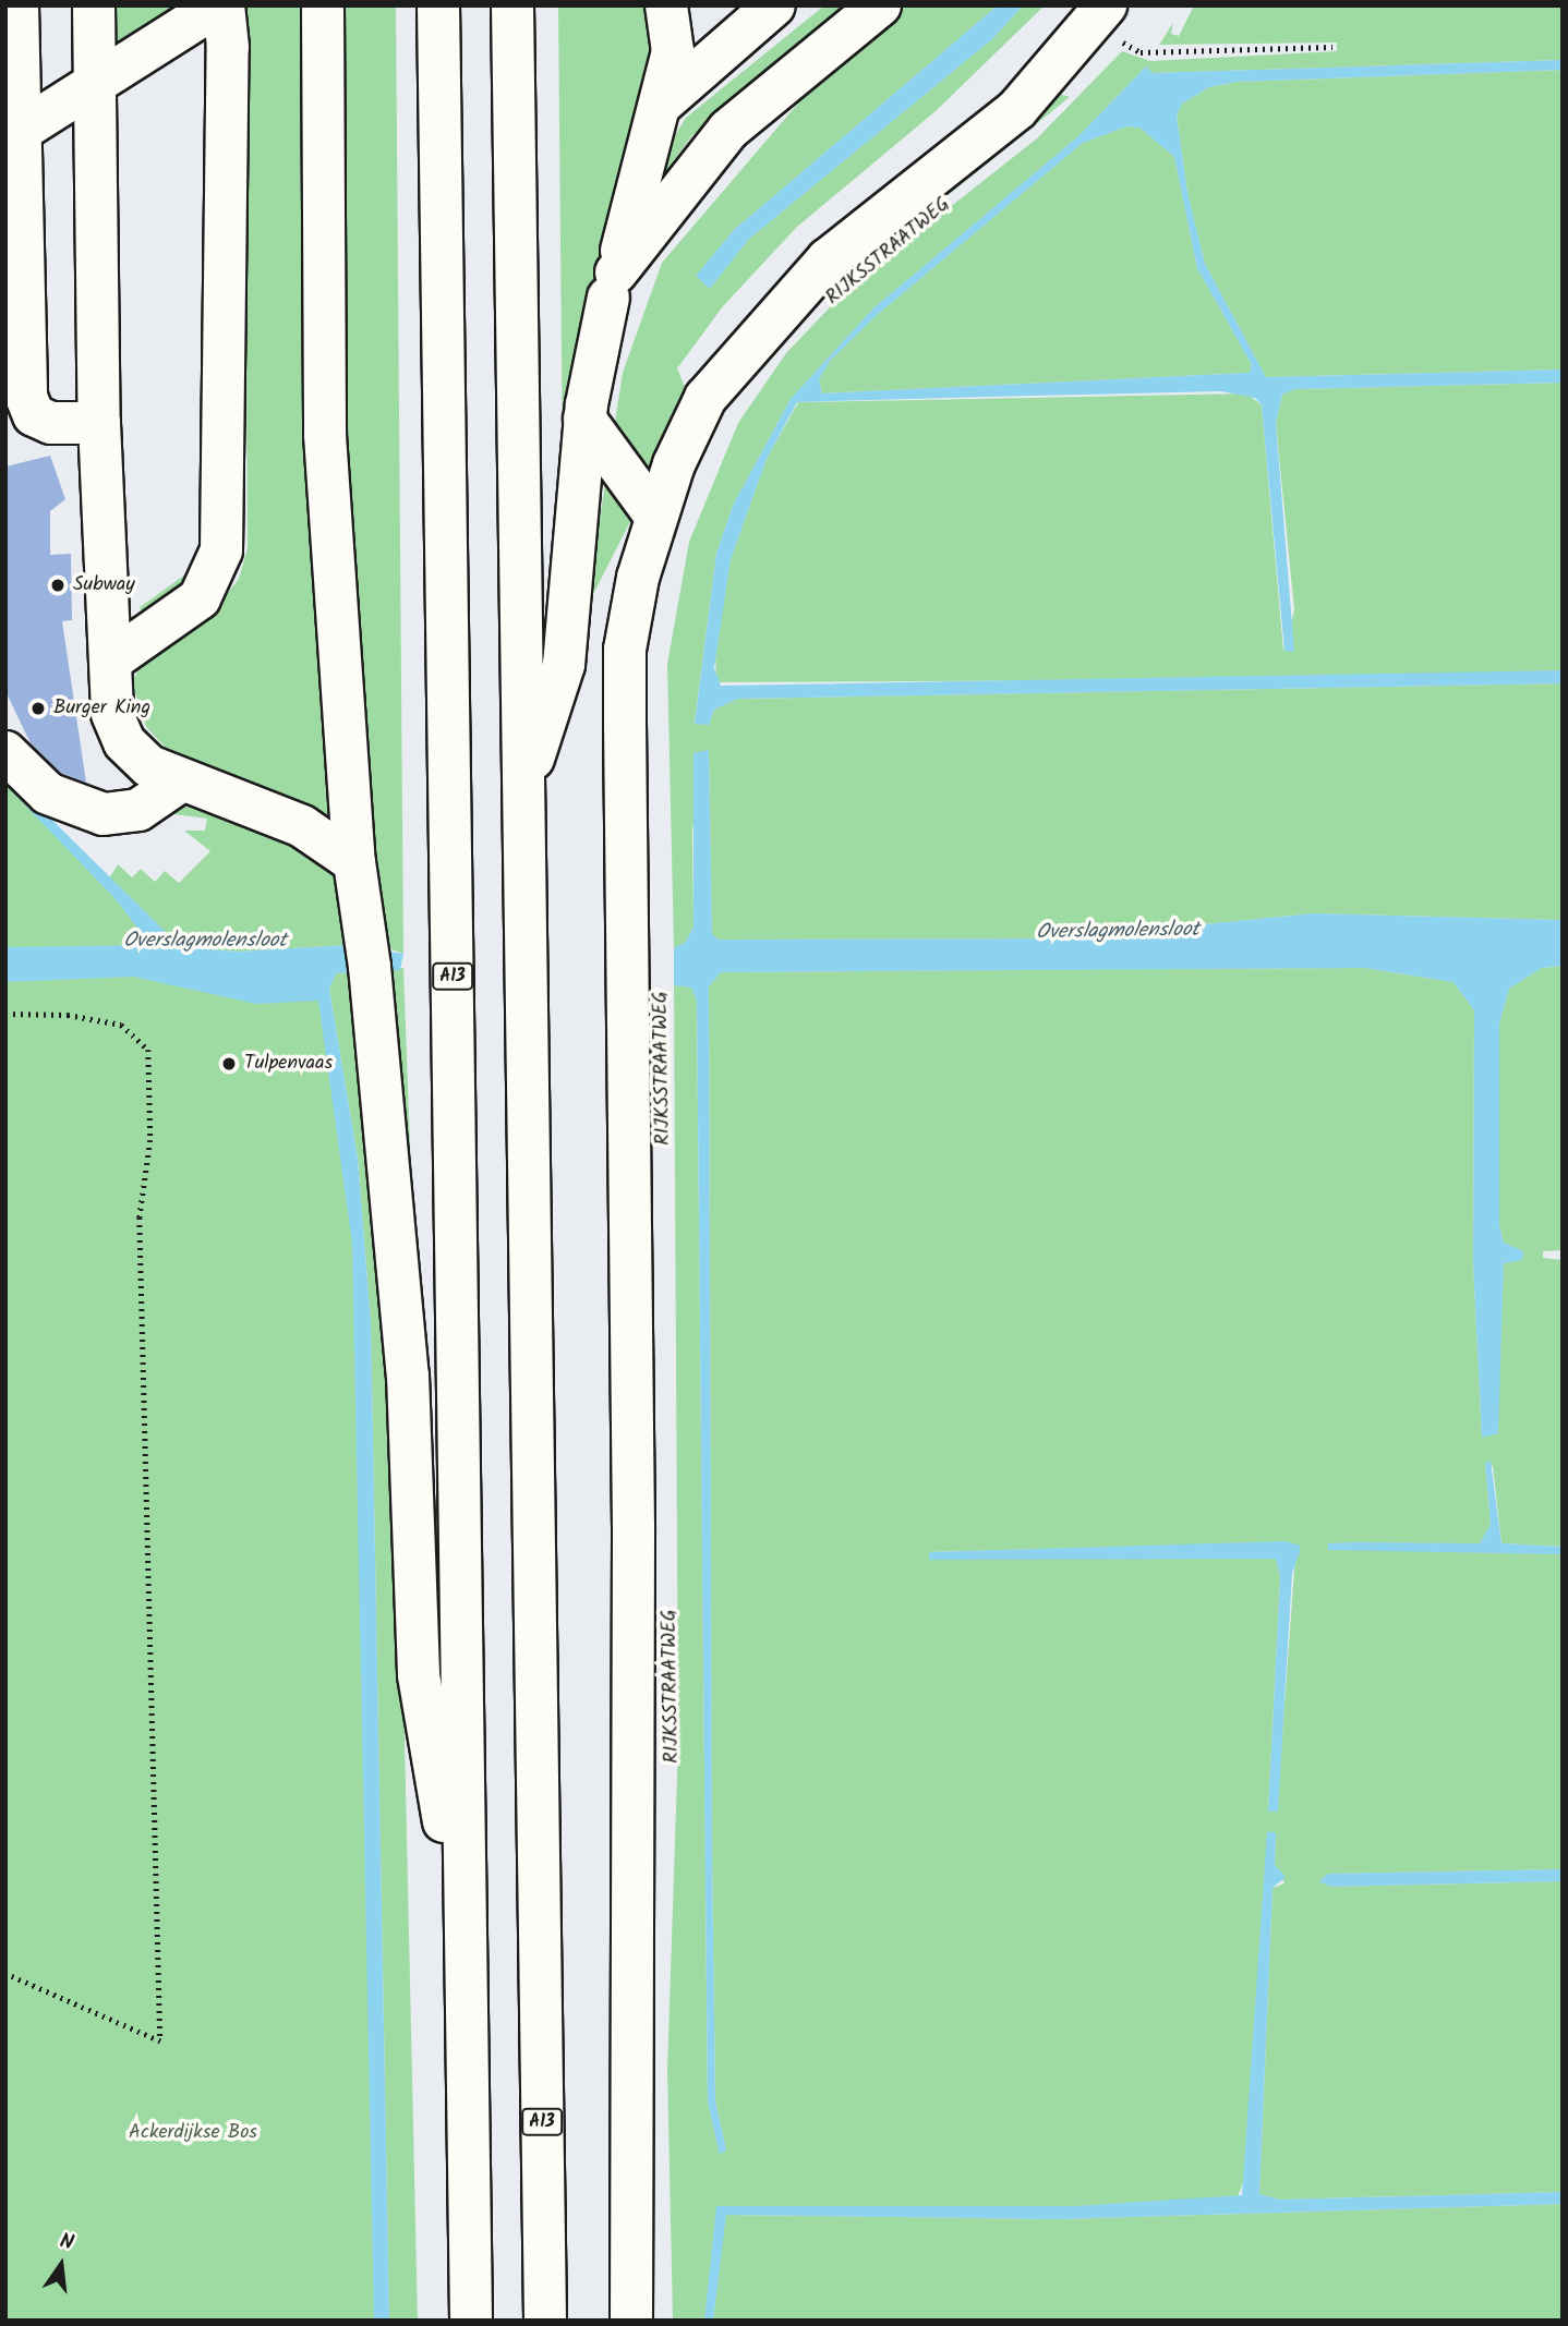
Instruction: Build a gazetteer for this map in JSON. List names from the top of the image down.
{
  "streets": {
    "main road": ["RIJKSSTRAATWEG", "A13"]
  },
  "water": ["Overslagmolensloot"],
  "parks": ["Ackerdijkse Bos"],
  "places": ["Subway", "Burger King", "Tulpenvaas"],
  "north": "top"
}
